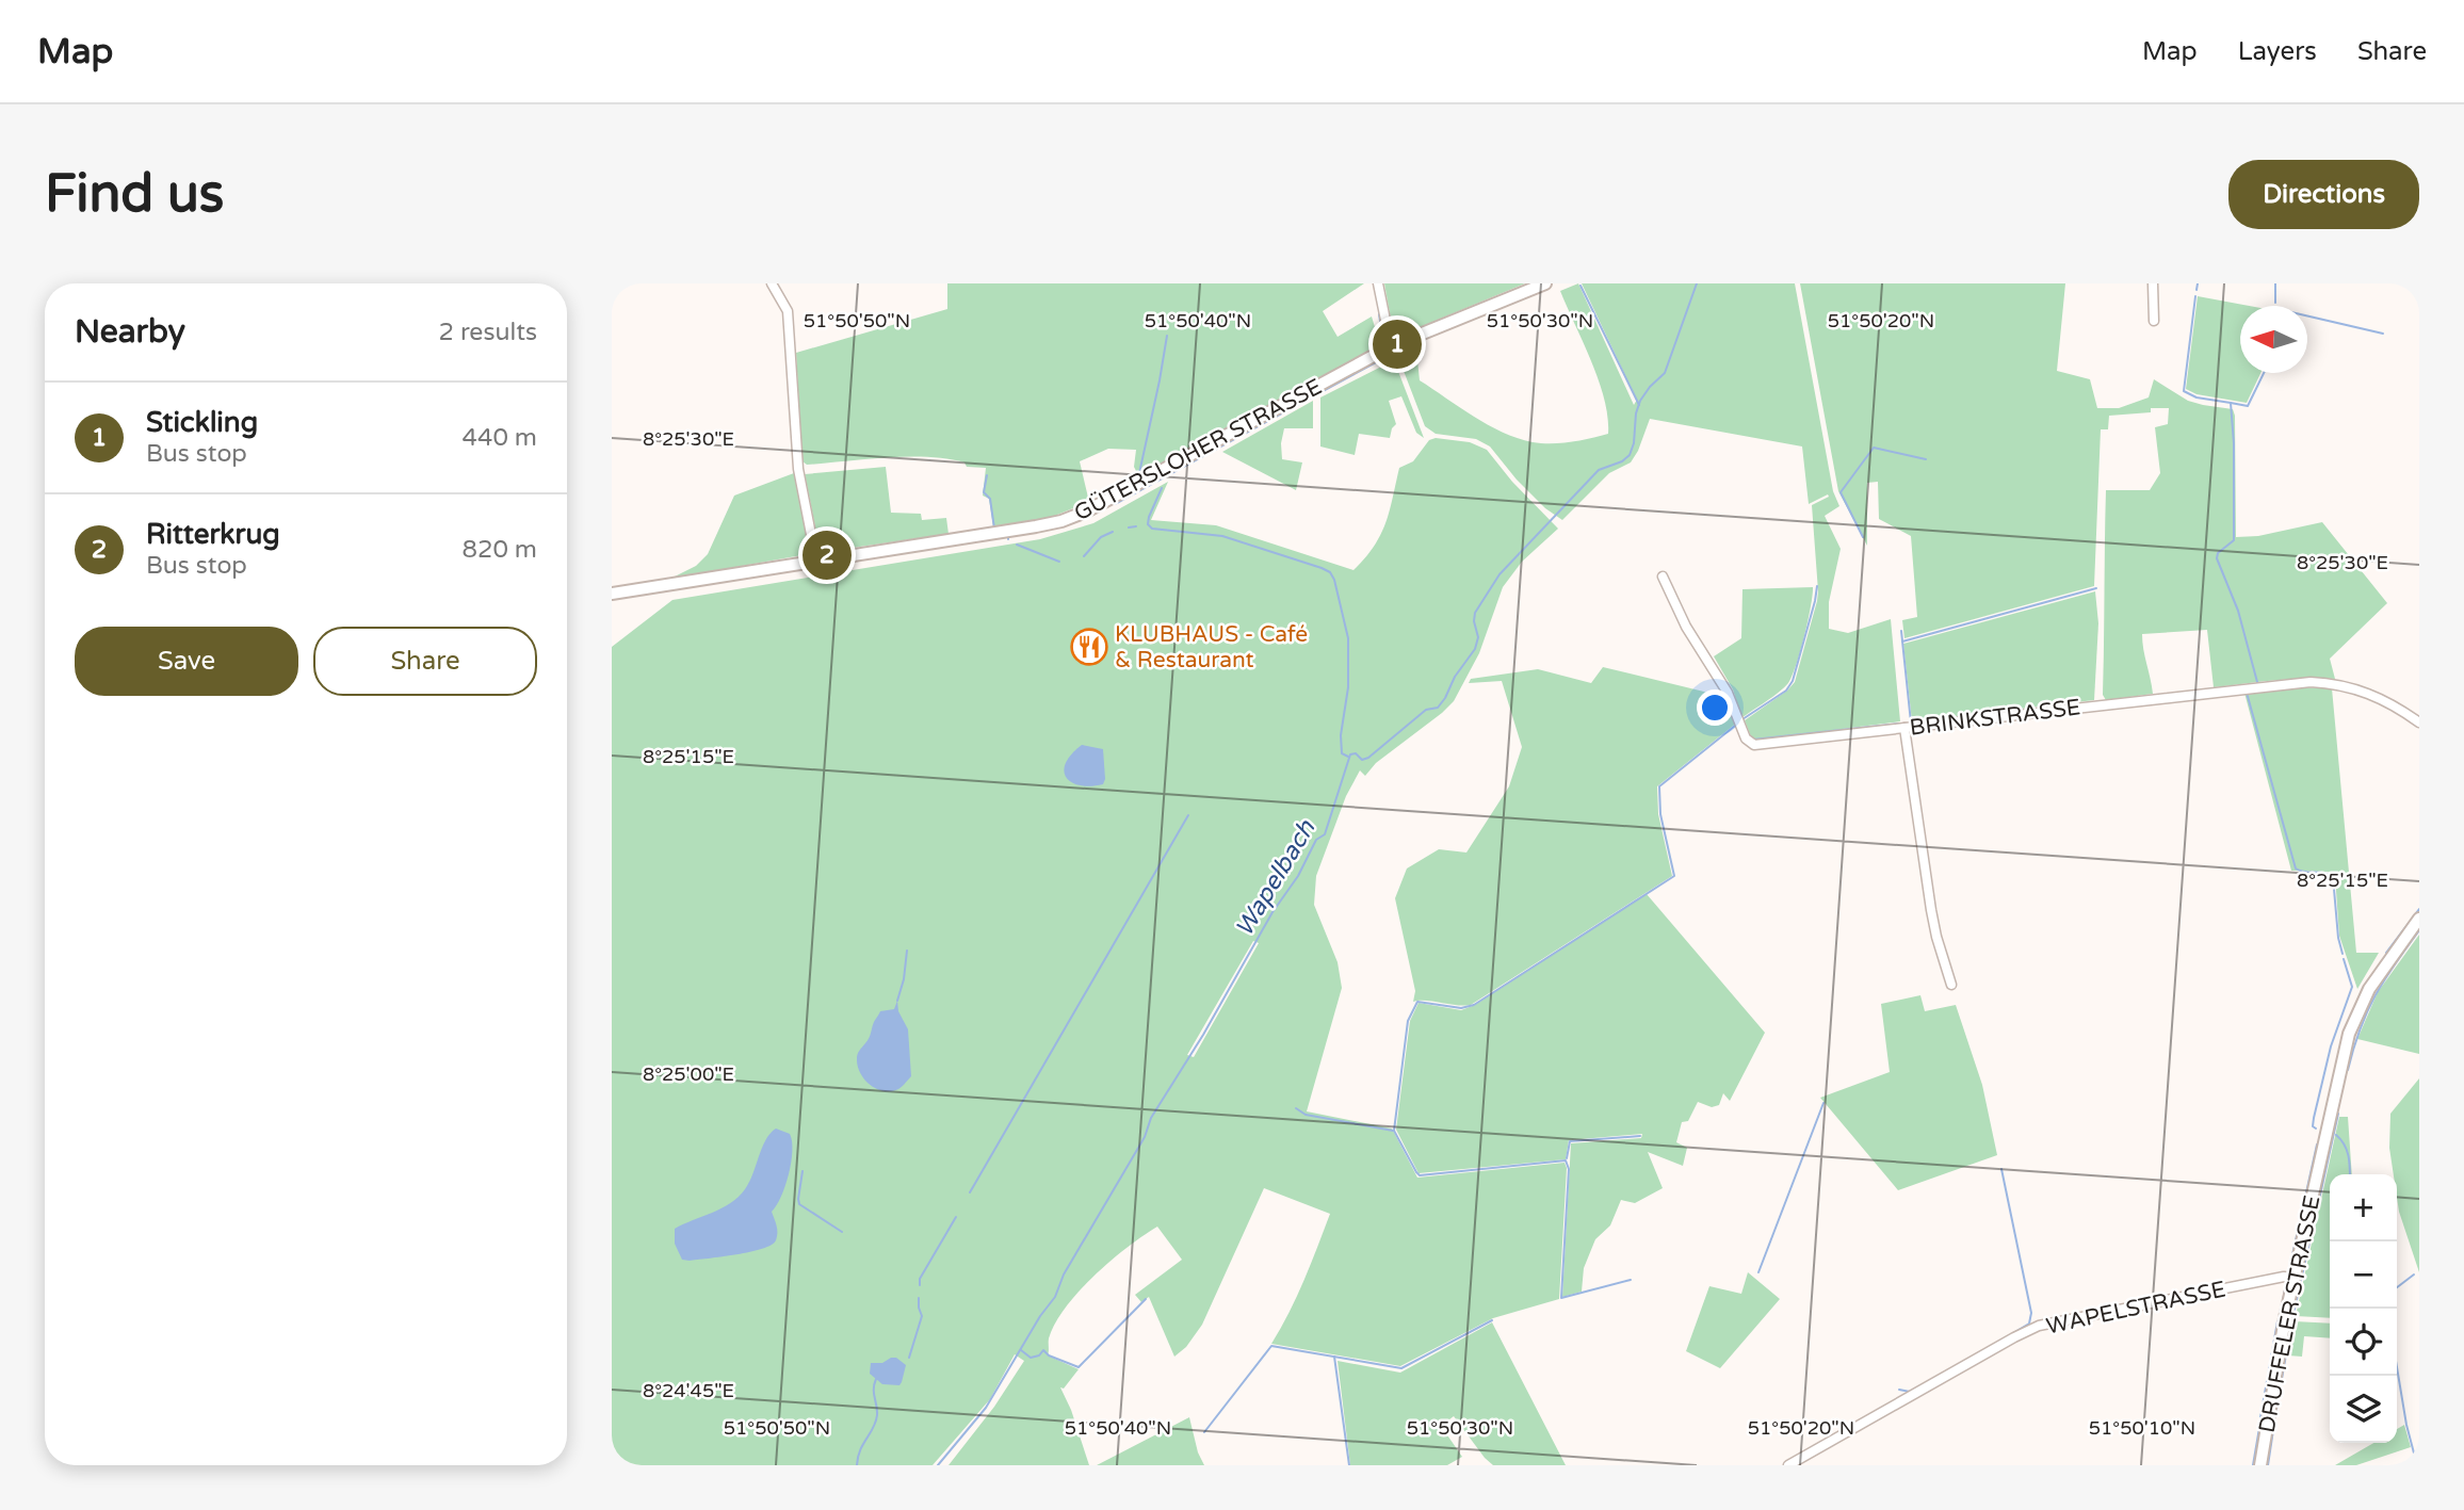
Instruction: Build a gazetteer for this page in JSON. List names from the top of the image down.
{
  "streets": {
    "main road": ["GÜTERSLOHER STRASSE", "DRUFFELER STRASSE"],
    "street": ["BRINKSTRASSE", "WAPELSTRASSE"]
  },
  "crossings": [
    ["WAPELSTRASSE", "DRUFFELER STRASSE"]
  ],
  "water": ["Wapelbach"],
  "places": {
    "restaurant": ["KLUBHAUS - Café & Restaurant"]
  },
  "north": "left",
  "page": {
    "header": "Map",
    "nav": ["Map", "Layers", "Share"],
    "buttons": [
      "Directions",
      ["Save", "Share"]
    ],
    "title": "Find us",
    "heading": ["Nearby", "2 results"],
    "pins": ["1", "2"],
    "list": [
      {
        "mark": "1",
        "name": "Stickling",
        "note": "Bus stop",
        "value": "440 m"
      },
      {
        "mark": "2",
        "name": "Ritterkrug",
        "note": "Bus stop",
        "value": "820 m"
      }
    ],
    "map_buttons": ["+", "−"]
  },
  "coordinates": [
    "51°50'50\"N",
    "51°50'40\"N",
    "51°50'30\"N",
    "51°50'20\"N",
    "8°25'30\"E",
    "8°25'15\"E",
    "8°25'00\"E",
    "8°24'45\"E",
    "51°50'10\"N"
  ]
}
